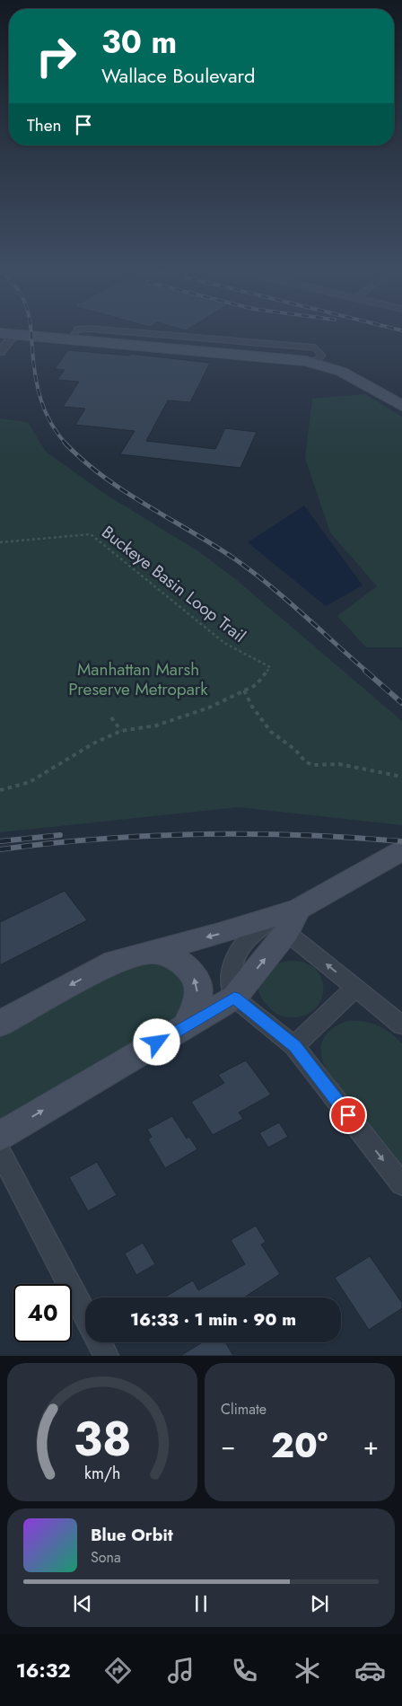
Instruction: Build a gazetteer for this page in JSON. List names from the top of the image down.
{
  "streets": {
    "path": ["Buckeye Basin Loop Trail"]
  },
  "parks": ["Manhattan Marsh Preserve Metropark"],
  "page": {
    "turn": ["30 m", "Wallace Boulevard"],
    "then": "Then",
    "limit": "40",
    "trip": "16:33 · 1 min · 90 m",
    "tile": "Climate",
    "heat": ["−", "20°", "+"],
    "song": ["Blue Orbit", "Sona"],
    "tabs": "16:32",
    "gauge": ["38", "km/h"]
  }
}
